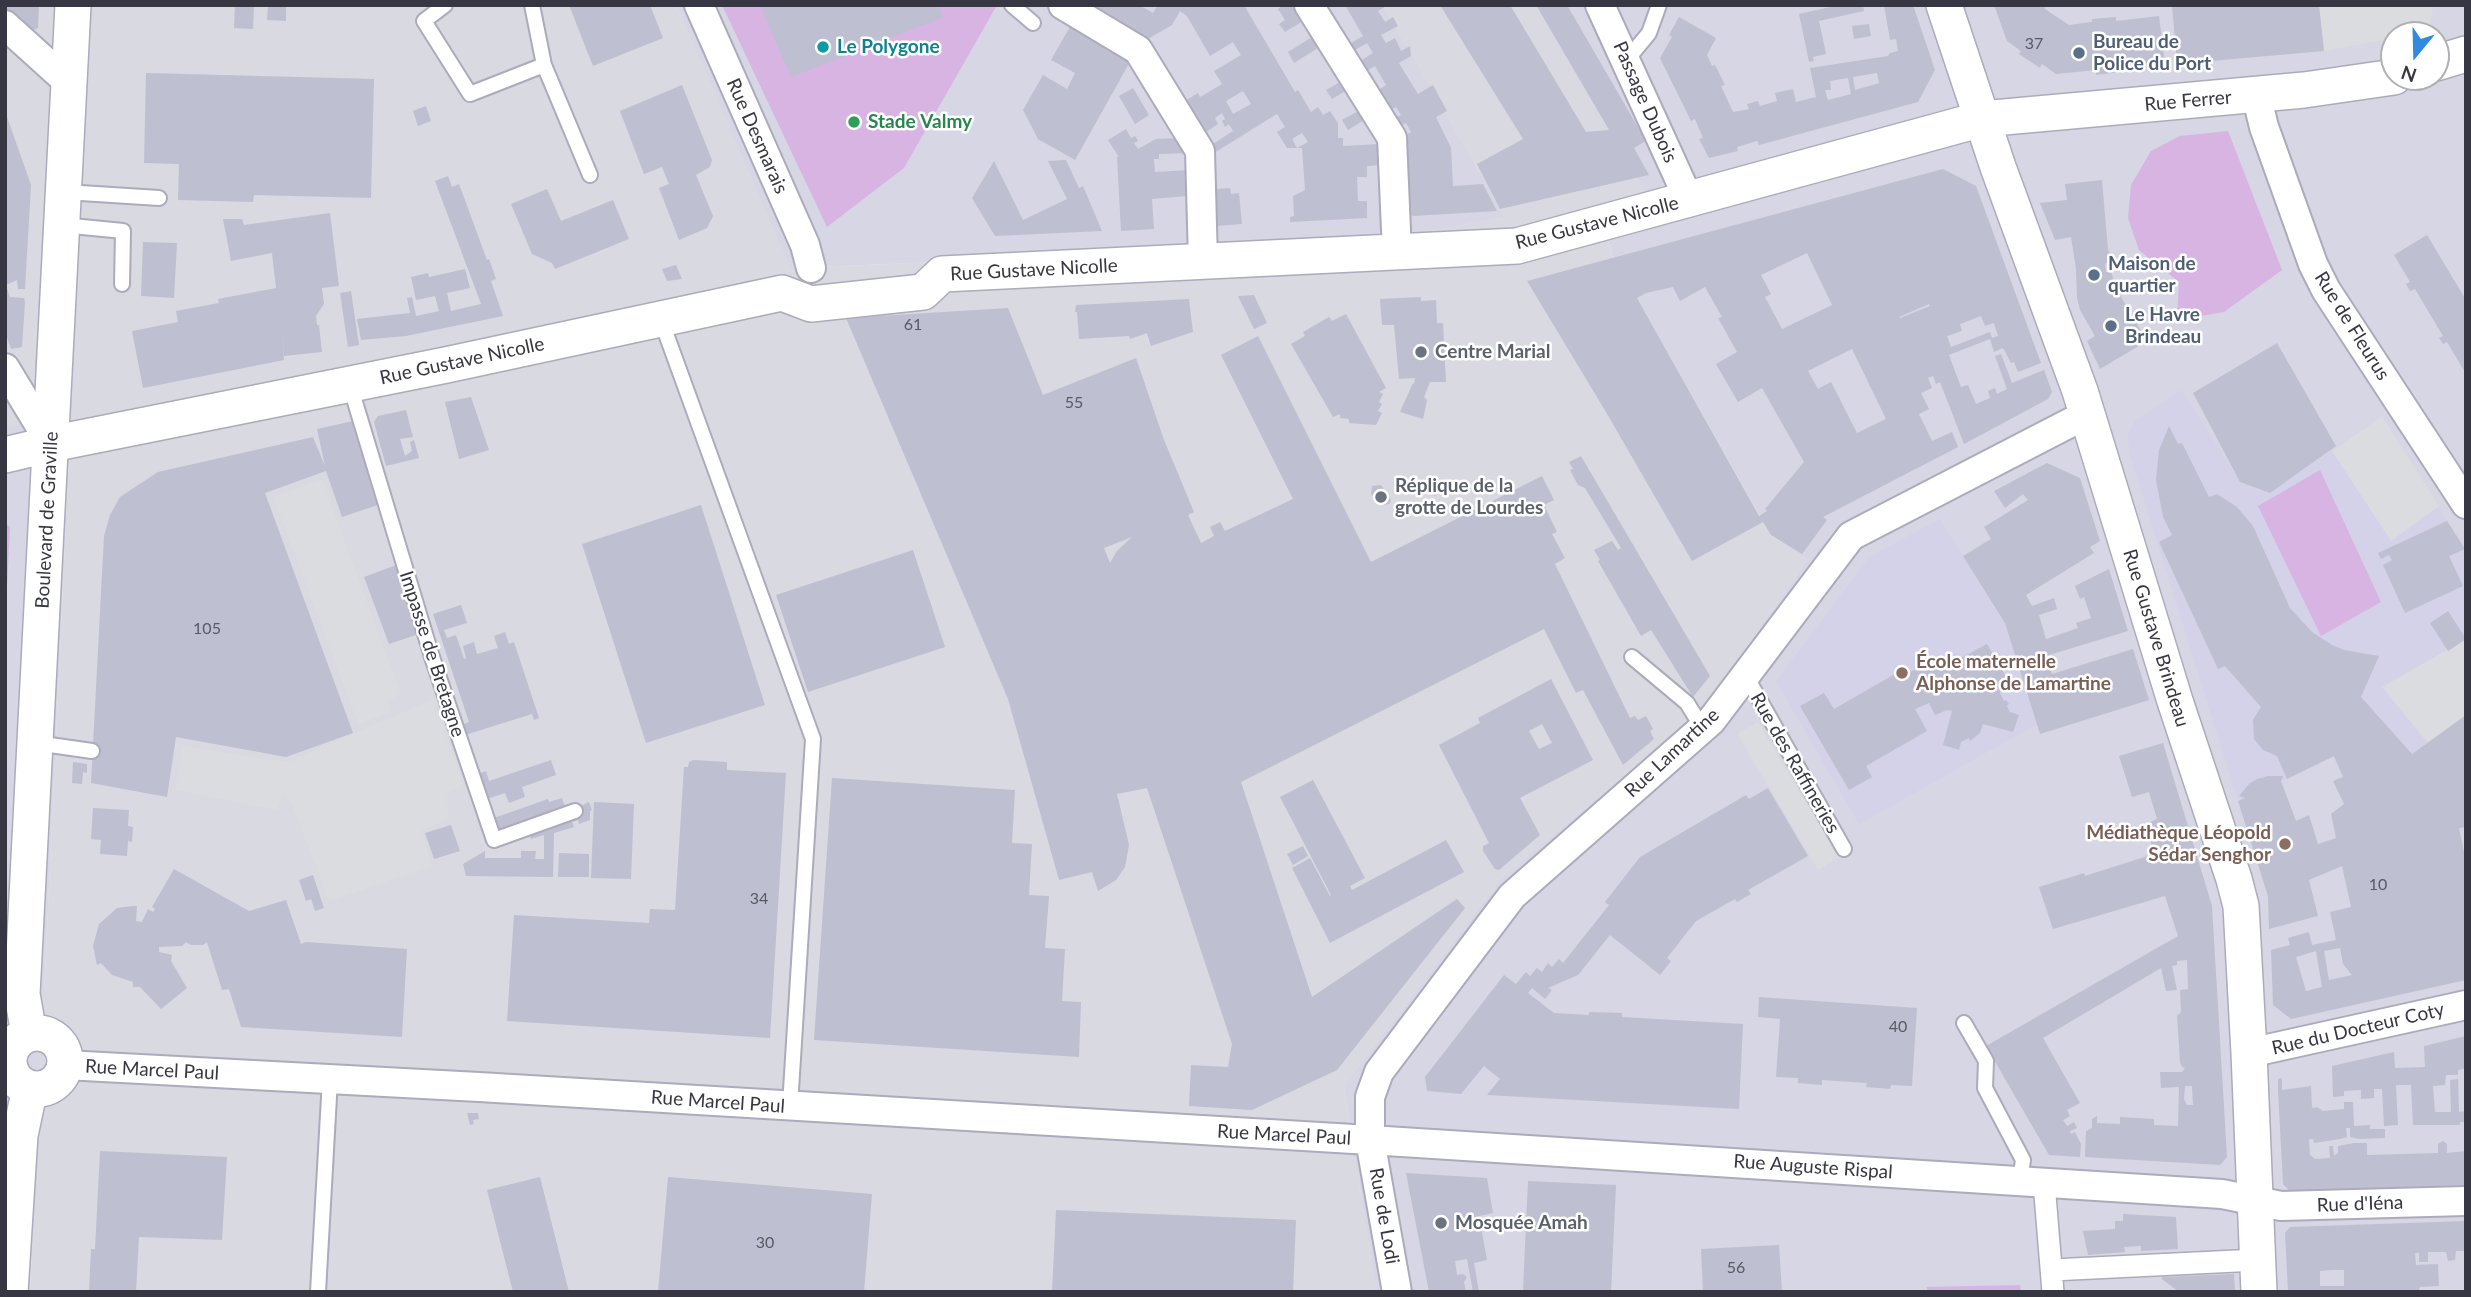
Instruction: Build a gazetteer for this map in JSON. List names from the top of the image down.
{
  "streets": {
    "street": [
      "Rue Ferrer",
      "Passage Dubois",
      "Rue Desmarais",
      "Rue Gustave Nicolle",
      "Rue de Fleurus",
      "Boulevard de Graville",
      "Rue Gustave Brindeau",
      "Rue Lamartine",
      "Rue du Docteur Coty",
      "Rue Marcel Paul",
      "Rue Auguste Rispal",
      "Rue d'Iéna",
      "Rue de Lodi"
    ],
    "lane": ["Impasse de Bretagne", "Rue des Raffineries"]
  },
  "crossings": [
    ["Rue Ferrer", "Rue Gustave Nicolle"],
    ["Rue Ferrer", "Rue de Fleurus"],
    ["Rue Ferrer", "Rue Gustave Brindeau"],
    ["Passage Dubois", "Rue Gustave Nicolle"],
    ["Rue Gustave Nicolle", "Boulevard de Graville"],
    ["Rue Gustave Nicolle", "Rue Gustave Brindeau"],
    ["Rue Gustave Nicolle", "Impasse de Bretagne"],
    ["Boulevard de Graville", "Rue Marcel Paul"],
    ["Rue Gustave Brindeau", "Rue Lamartine"],
    ["Rue Gustave Brindeau", "Rue du Docteur Coty"],
    ["Rue Gustave Brindeau", "Rue Auguste Rispal"],
    ["Rue Gustave Brindeau", "Rue d'Iéna"],
    ["Rue Lamartine", "Rue des Raffineries"],
    ["Rue Lamartine", "Rue Marcel Paul"],
    ["Rue Lamartine", "Rue Auguste Rispal"],
    ["Rue Lamartine", "Rue de Lodi"],
    ["Rue Marcel Paul", "Rue Auguste Rispal"],
    ["Rue Marcel Paul", "Rue de Lodi"],
    ["Rue Auguste Rispal", "Rue d'Iéna"],
    ["Rue Auguste Rispal", "Rue de Lodi"]
  ],
  "places": [
    "Le Polygone",
    "Bureau de Police du Port",
    "Stade Valmy",
    "Maison de quartier",
    "Le Havre Brindeau",
    "Centre Marial",
    "Réplique de la grotte de Lourdes",
    "École maternelle Alphonse de Lamartine",
    "Médiathèque Léopold Sédar Senghor",
    "Mosquée Amah"
  ],
  "house_numbers": [
    "37",
    "61",
    "55",
    "105",
    "10",
    "34",
    "40",
    "30",
    "56"
  ],
  "north": "bottom"
}
